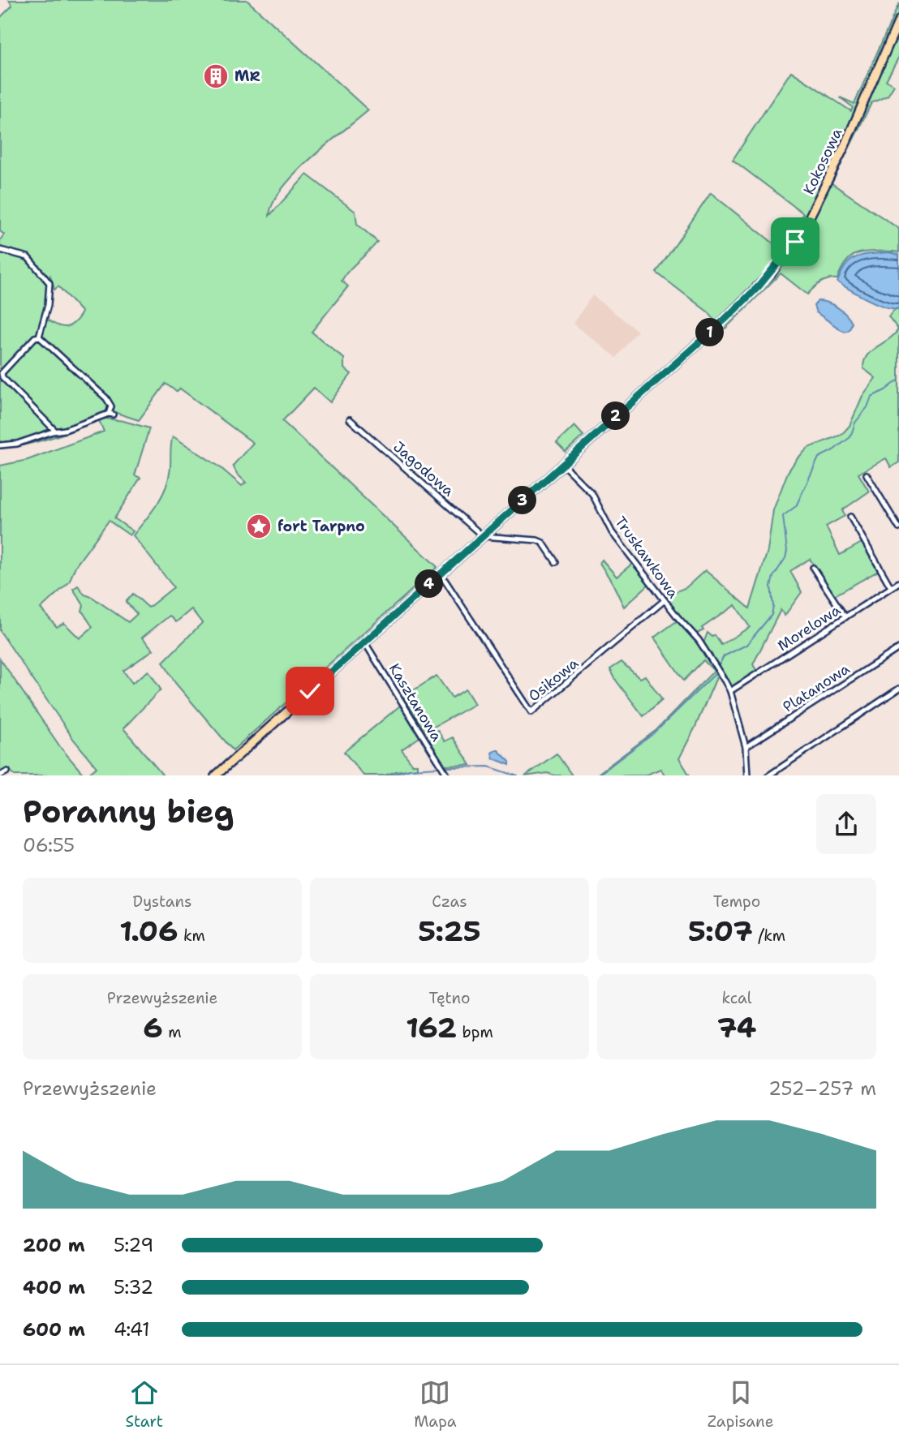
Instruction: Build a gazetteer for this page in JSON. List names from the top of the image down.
{
  "streets": {
    "main road": ["Kokosowa"],
    "street": [
      "Jagodowa",
      "Truskawkowa",
      "Morelowa",
      "Osikowa",
      "Platanowa",
      "Kasztanowa"
    ]
  },
  "crossings": [
    ["Kokosowa", "Jagodowa"],
    ["Kokosowa", "Truskawkowa"],
    ["Kokosowa", "Osikowa"],
    ["Kokosowa", "Kasztanowa"],
    ["Truskawkowa", "Morelowa"],
    ["Truskawkowa", "Osikowa"],
    ["Truskawkowa", "Platanowa"]
  ],
  "places": {
    "building": ["MR"],
    "place": ["fort Tarpno"]
  },
  "page": {
    "pins": [
      "1",
      "2",
      "3",
      "4"
    ],
    "heading": ["Poranny bieg", "06:55"],
    "stats": [
      ["Dystans", "1.06 km"],
      ["Czas", "5:25"],
      ["Tempo", "5:07 /km"],
      ["Przewyższenie", "6 m"],
      ["Tętno", "162 bpm"],
      ["kcal", "74"]
    ],
    "chart": ["Przewyższenie", "252–257 m"],
    "list": [
      {
        "name": "200 m",
        "note": "5:29"
      },
      {
        "name": "400 m",
        "note": "5:32"
      },
      {
        "name": "600 m",
        "note": "4:41"
      }
    ],
    "tabs": ["Start", "Mapa", "Zapisane"]
  }
}
